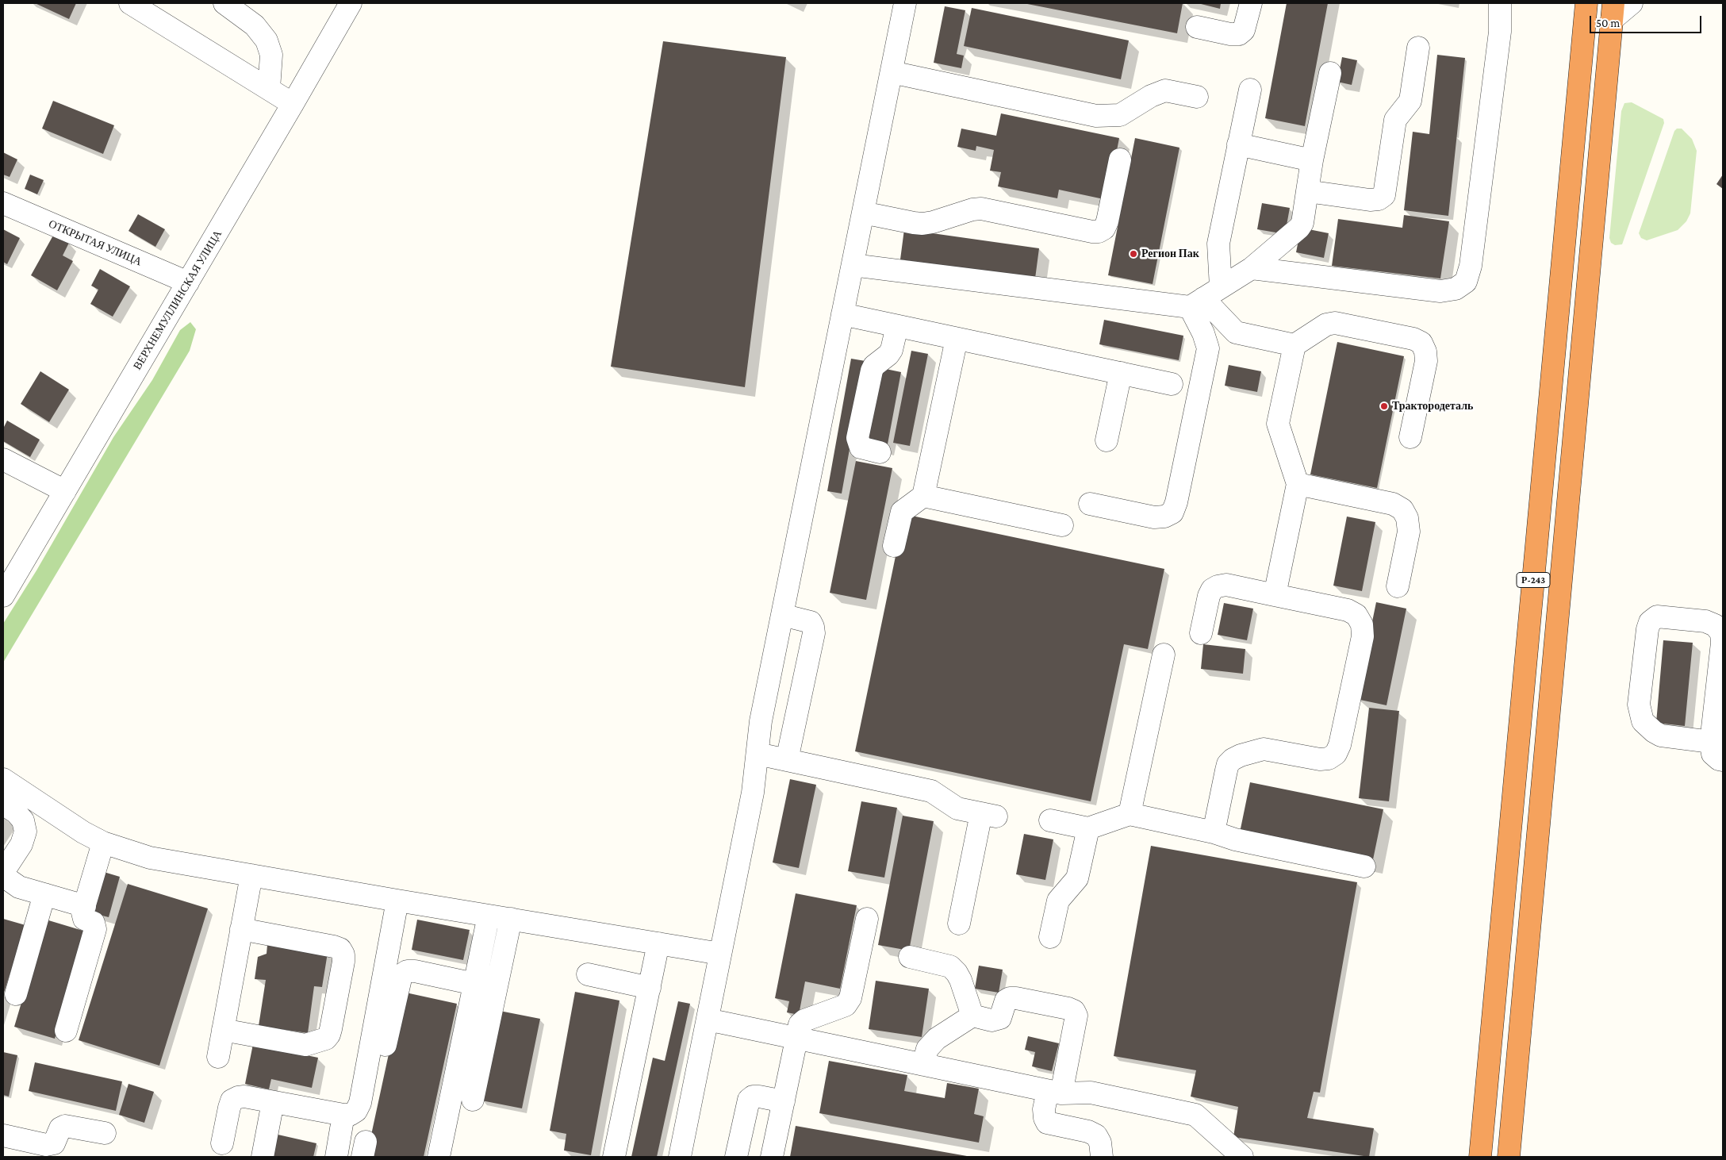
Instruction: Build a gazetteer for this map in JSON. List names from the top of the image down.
{
  "streets": {
    "highway": ["Р-243"],
    "street": ["ОТКРЫТАЯ УЛИЦА", "ВЕРХНЕМУЛЛИНСКАЯ УЛИЦА"]
  },
  "crossings": [
    ["ОТКРЫТАЯ УЛИЦА", "ВЕРХНЕМУЛЛИНСКАЯ УЛИЦА"]
  ],
  "places": ["Регион Пак", "Трактородеталь"],
  "scale_bar": "50 m"
}
